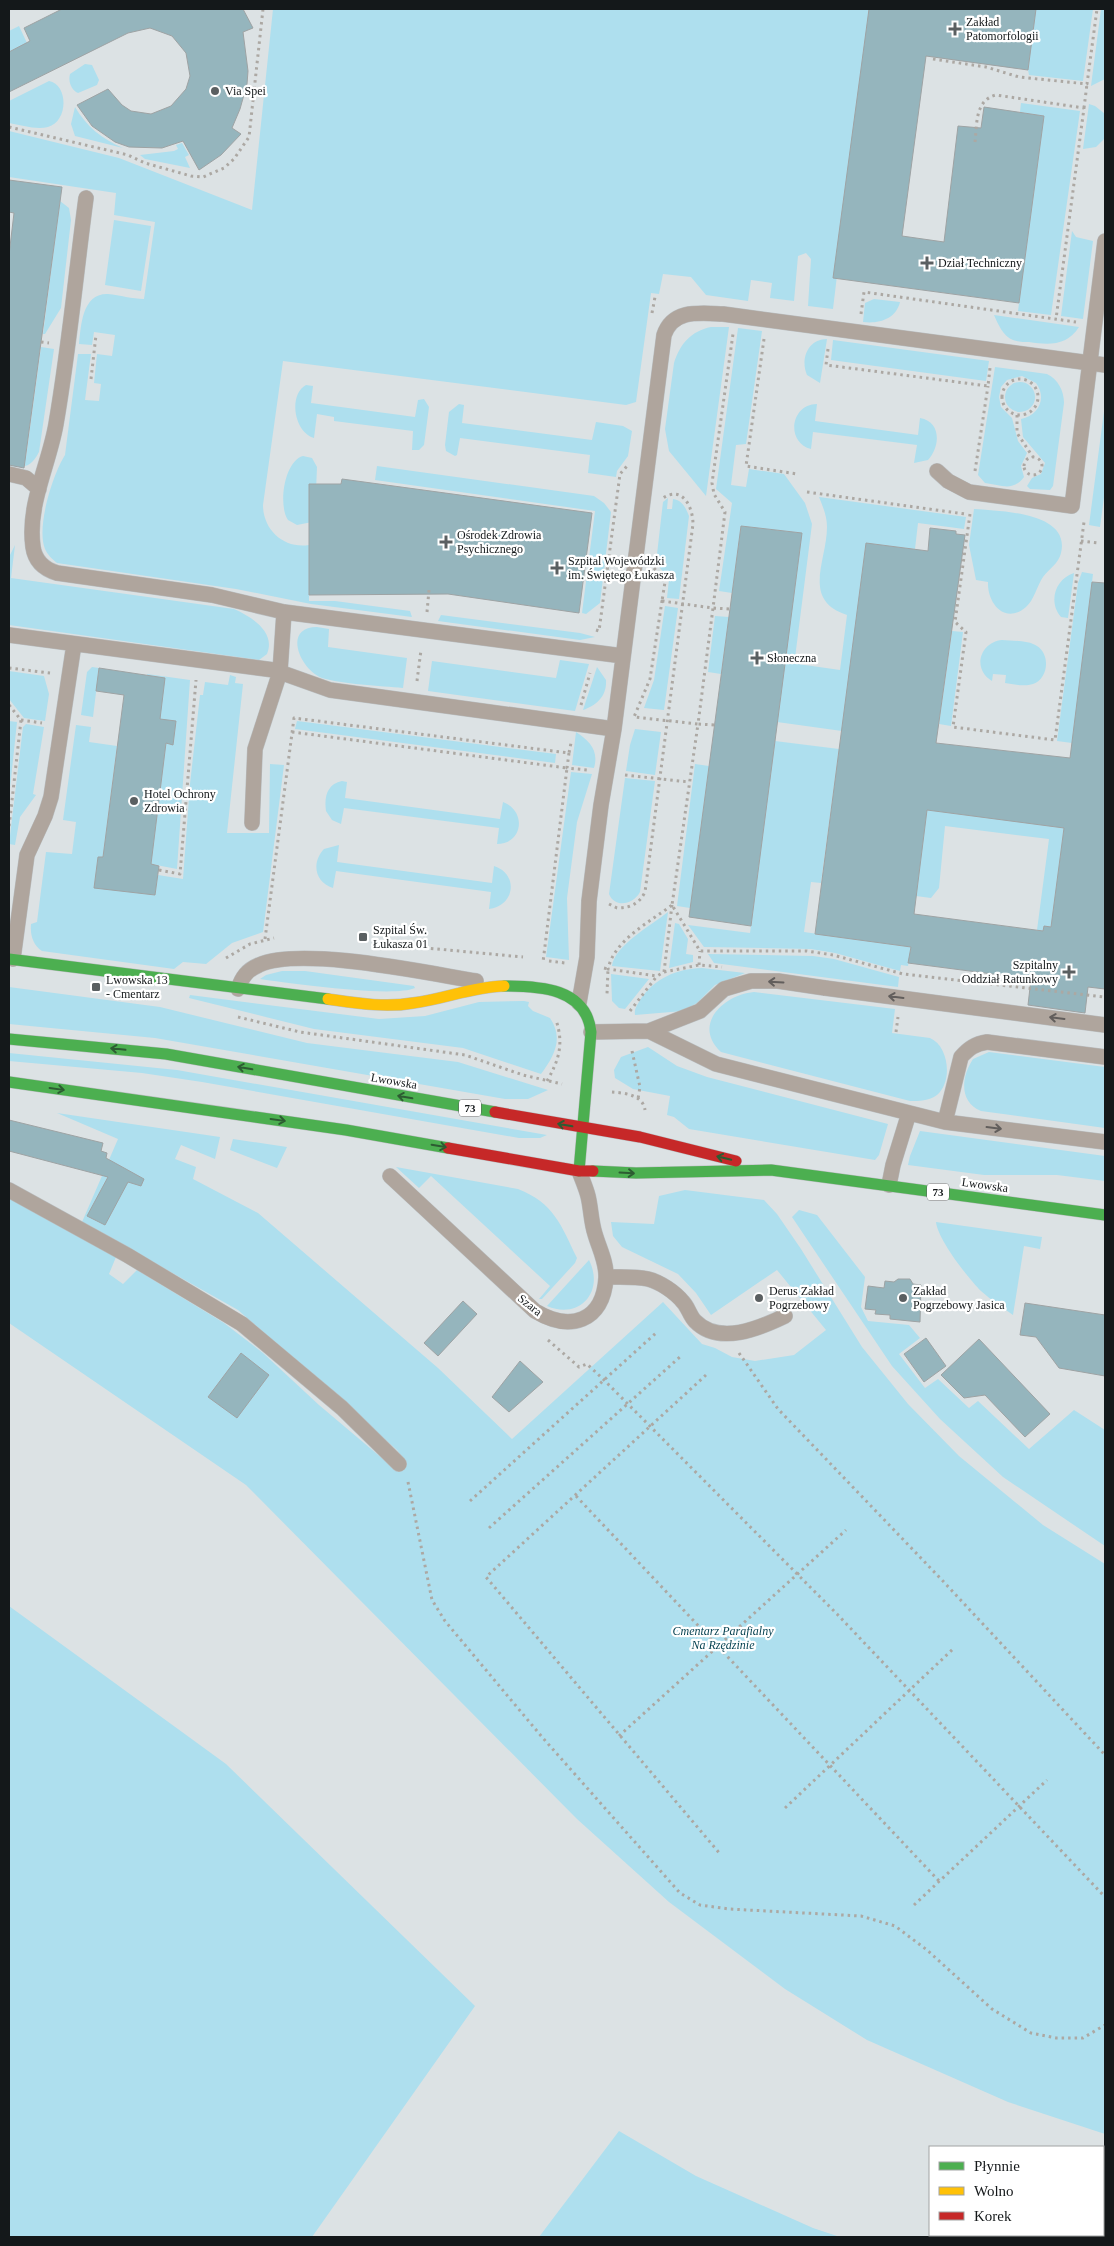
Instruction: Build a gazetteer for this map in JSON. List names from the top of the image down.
{
  "streets": {
    "main road": ["Lwowska", "73"],
    "lane": ["Szara"]
  },
  "crossings": [
    ["Lwowska", "Szara"]
  ],
  "parks": ["Cmentarz Parafialny Na Rzędzinie"],
  "places": {
    "health": [
      "Zakład Patomorfologii",
      "Dział Techniczny",
      "Ośrodek Zdrowia Psychicznego",
      "Szpital Wojewódzki im. Świętego Łukasza",
      "Słoneczna",
      "Szpitalny Oddział Ratunkowy"
    ],
    "other": [
      "Via Spei",
      "Hotel Ochrony Zdrowia",
      "Derus Zakład Pogrzebowy",
      "Zakład Pogrzebowy Jasica"
    ],
    "transit": ["Szpital Św. Łukasza 01", "Lwowska 13 - Cmentarz"]
  },
  "legend": ["Płynnie", "Wolno", "Korek"]
}
